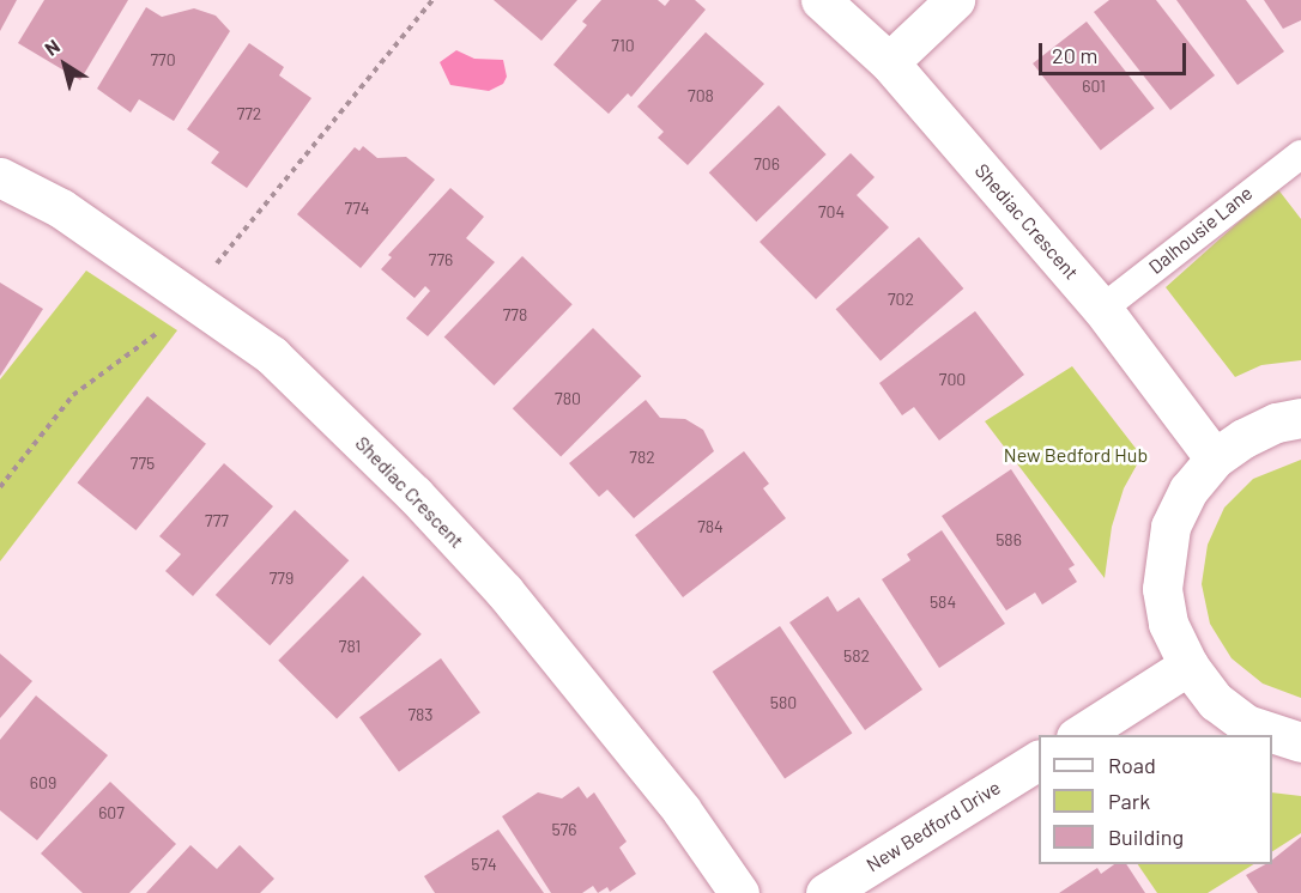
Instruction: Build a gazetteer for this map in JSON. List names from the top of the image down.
{
  "streets": {
    "street": ["Shediac Crescent", "New Bedford Drive"],
    "lane": ["Dalhousie Lane"]
  },
  "crossings": [
    ["Shediac Crescent", "Dalhousie Lane"]
  ],
  "parks": ["New Bedford Hub"],
  "house_numbers": [
    "710",
    "770",
    "601",
    "708",
    "772",
    "706",
    "774",
    "704",
    "776",
    "702",
    "778",
    "700",
    "780",
    "782",
    "775",
    "777",
    "784",
    "586",
    "779",
    "584",
    "781",
    "582",
    "580",
    "783",
    "609",
    "607",
    "576",
    "574"
  ],
  "legend": ["Road", "Park", "Building"],
  "scale_bar": "20 m",
  "north": "top left"
}
